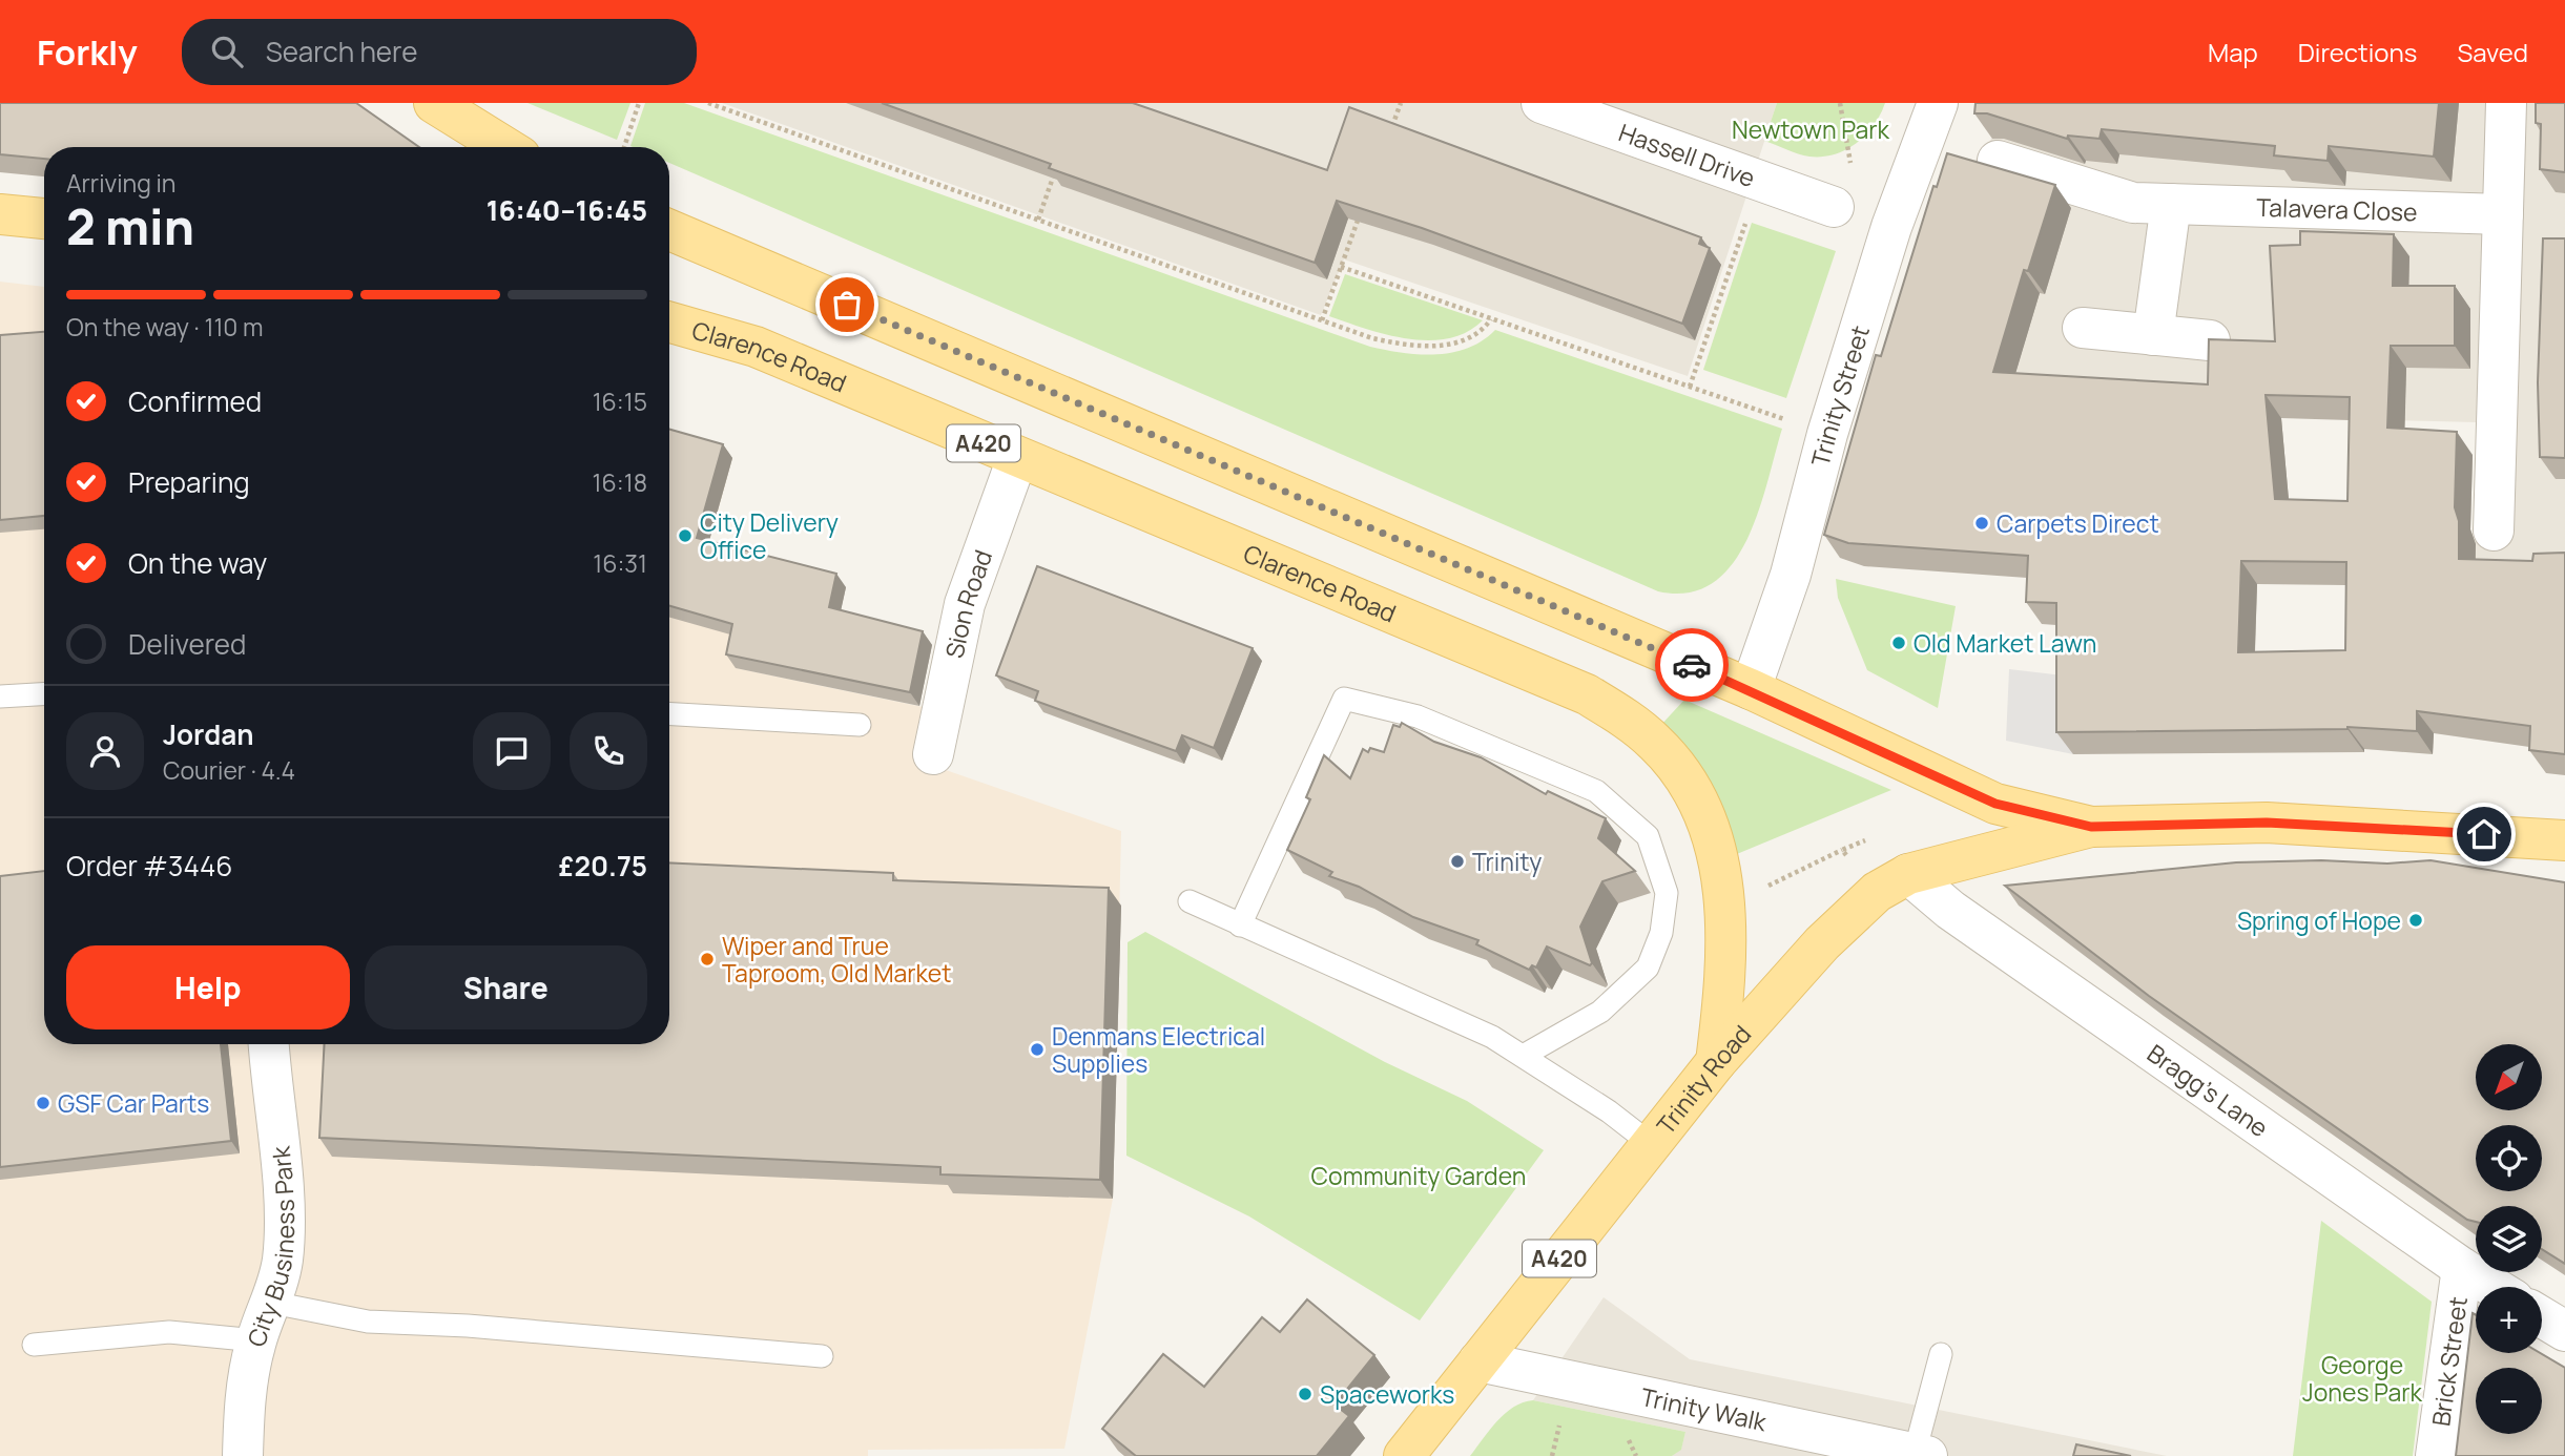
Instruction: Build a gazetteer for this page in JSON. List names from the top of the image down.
{
  "streets": {
    "main road": ["Clarence Road", "A420", "Trinity Road"],
    "street": [
      "Hassell Drive",
      "Talavera Close",
      "Trinity Street",
      "Sion Road",
      "Bragg's Lane",
      "City Business Park",
      "Brick Street",
      "Trinity Walk"
    ]
  },
  "crossings": [
    ["Clarence Road", "Sion Road"],
    ["Clarence Road", "Trinity Road"],
    ["Trinity Street", "A420"],
    ["A420", "Trinity Road"],
    ["Trinity Road", "Bragg's Lane"],
    ["Trinity Road", "Trinity Walk"],
    ["Bragg's Lane", "Brick Street"]
  ],
  "parks": ["Newtown Park", "Community Garden", "George Jones Park"],
  "places": [
    "Carpets Direct",
    "City Delivery Office",
    "Old Market Lawn",
    "Trinity",
    "Spring of Hope",
    "Wiper and True Taproom, Old Market",
    "Denmans Electrical Supplies",
    "GSF Car Parts",
    "Spaceworks"
  ],
  "north": "bottom left",
  "page": {
    "header": "Forkly",
    "search": "Search here",
    "nav": ["Map", "Directions", "Saved"],
    "heading": ["2 min", "Arriving in", "16:40–16:45"],
    "panel": [
      "Jordan",
      "Courier · 4.4",
      "Order #3446",
      "£20.75"
    ],
    "bar": "On the way · 110 m",
    "list": [
      ["Confirmed", "16:15"],
      ["Preparing", "16:18"],
      ["On the way", "16:31"],
      "Delivered"
    ],
    "buttons": ["Help", "Share"],
    "map_buttons": ["+", "−"]
  }
}
